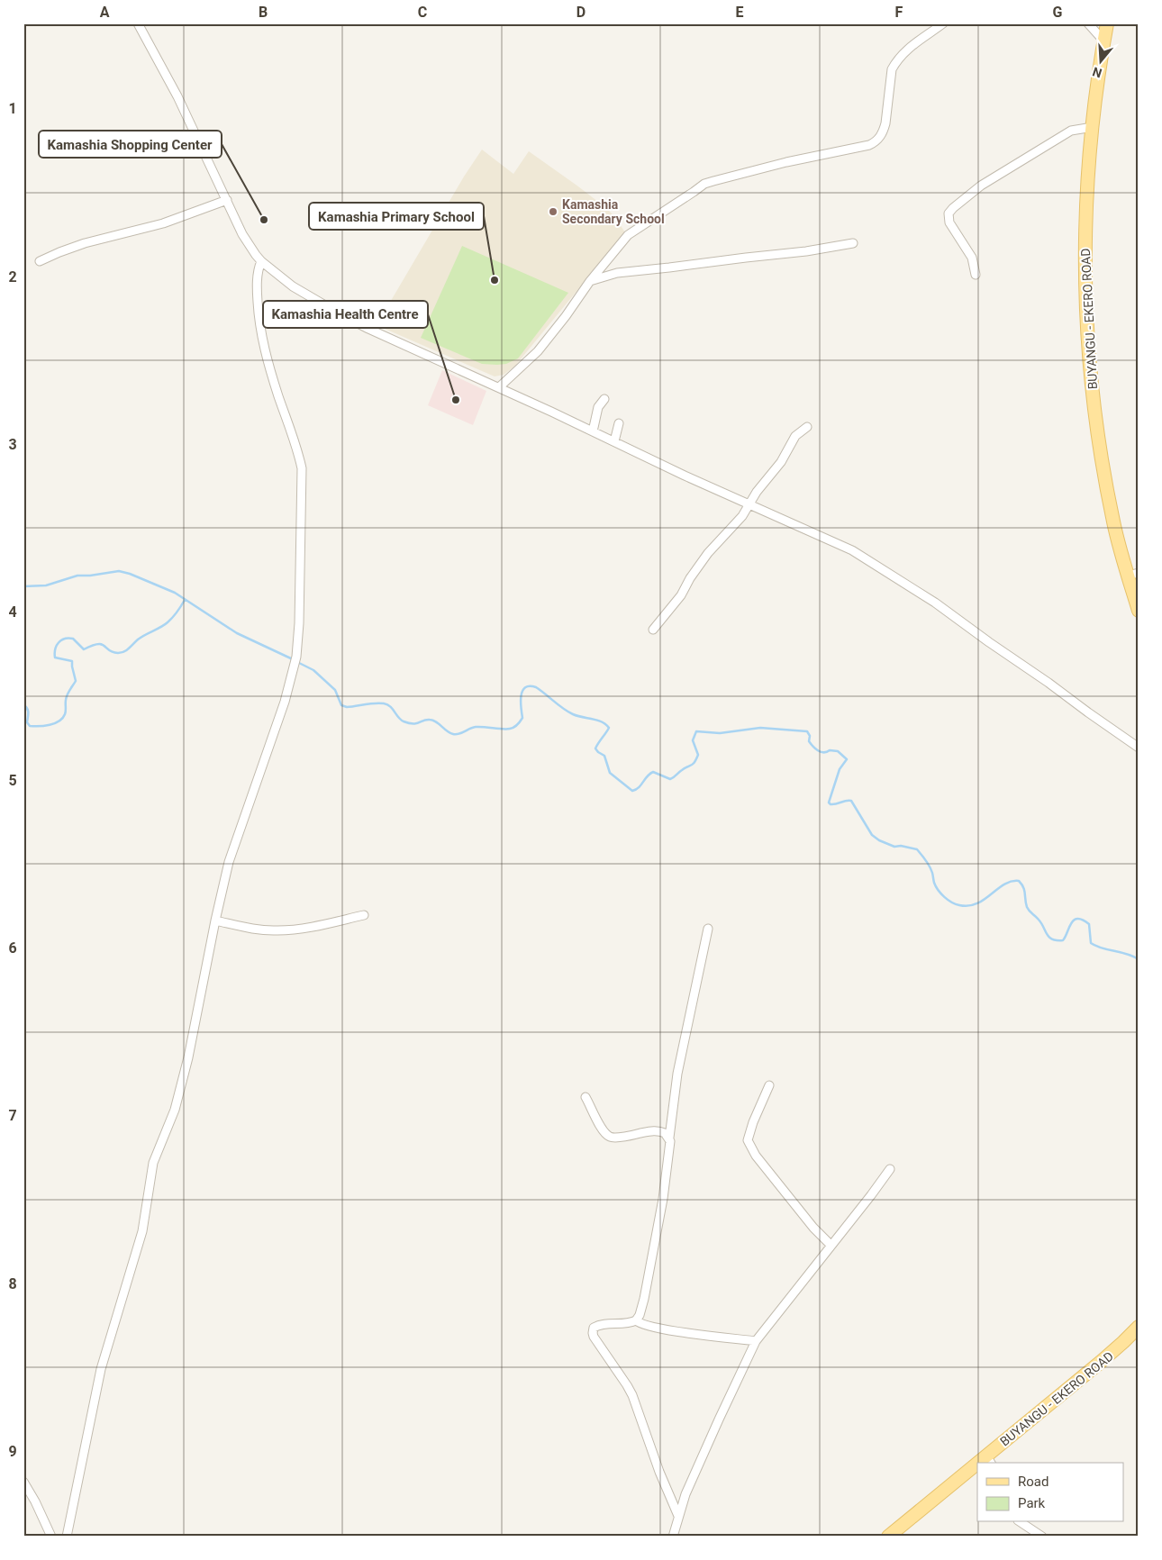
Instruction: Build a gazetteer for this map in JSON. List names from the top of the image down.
{
  "streets": {
    "main road": ["BUYANGU - EKERO ROAD"]
  },
  "places": [
    "Kamashia Secondary School",
    "Kamashia Shopping Center",
    "Kamashia Primary School",
    "Kamashia Health Centre"
  ],
  "legend": ["Road", "Park"],
  "north": "bottom",
  "grid": {
    "columns": [
      "A",
      "B",
      "C",
      "D",
      "E",
      "F",
      "G"
    ],
    "rows": [
      "1",
      "2",
      "3",
      "4",
      "5",
      "6",
      "7",
      "8",
      "9"
    ]
  }
}
